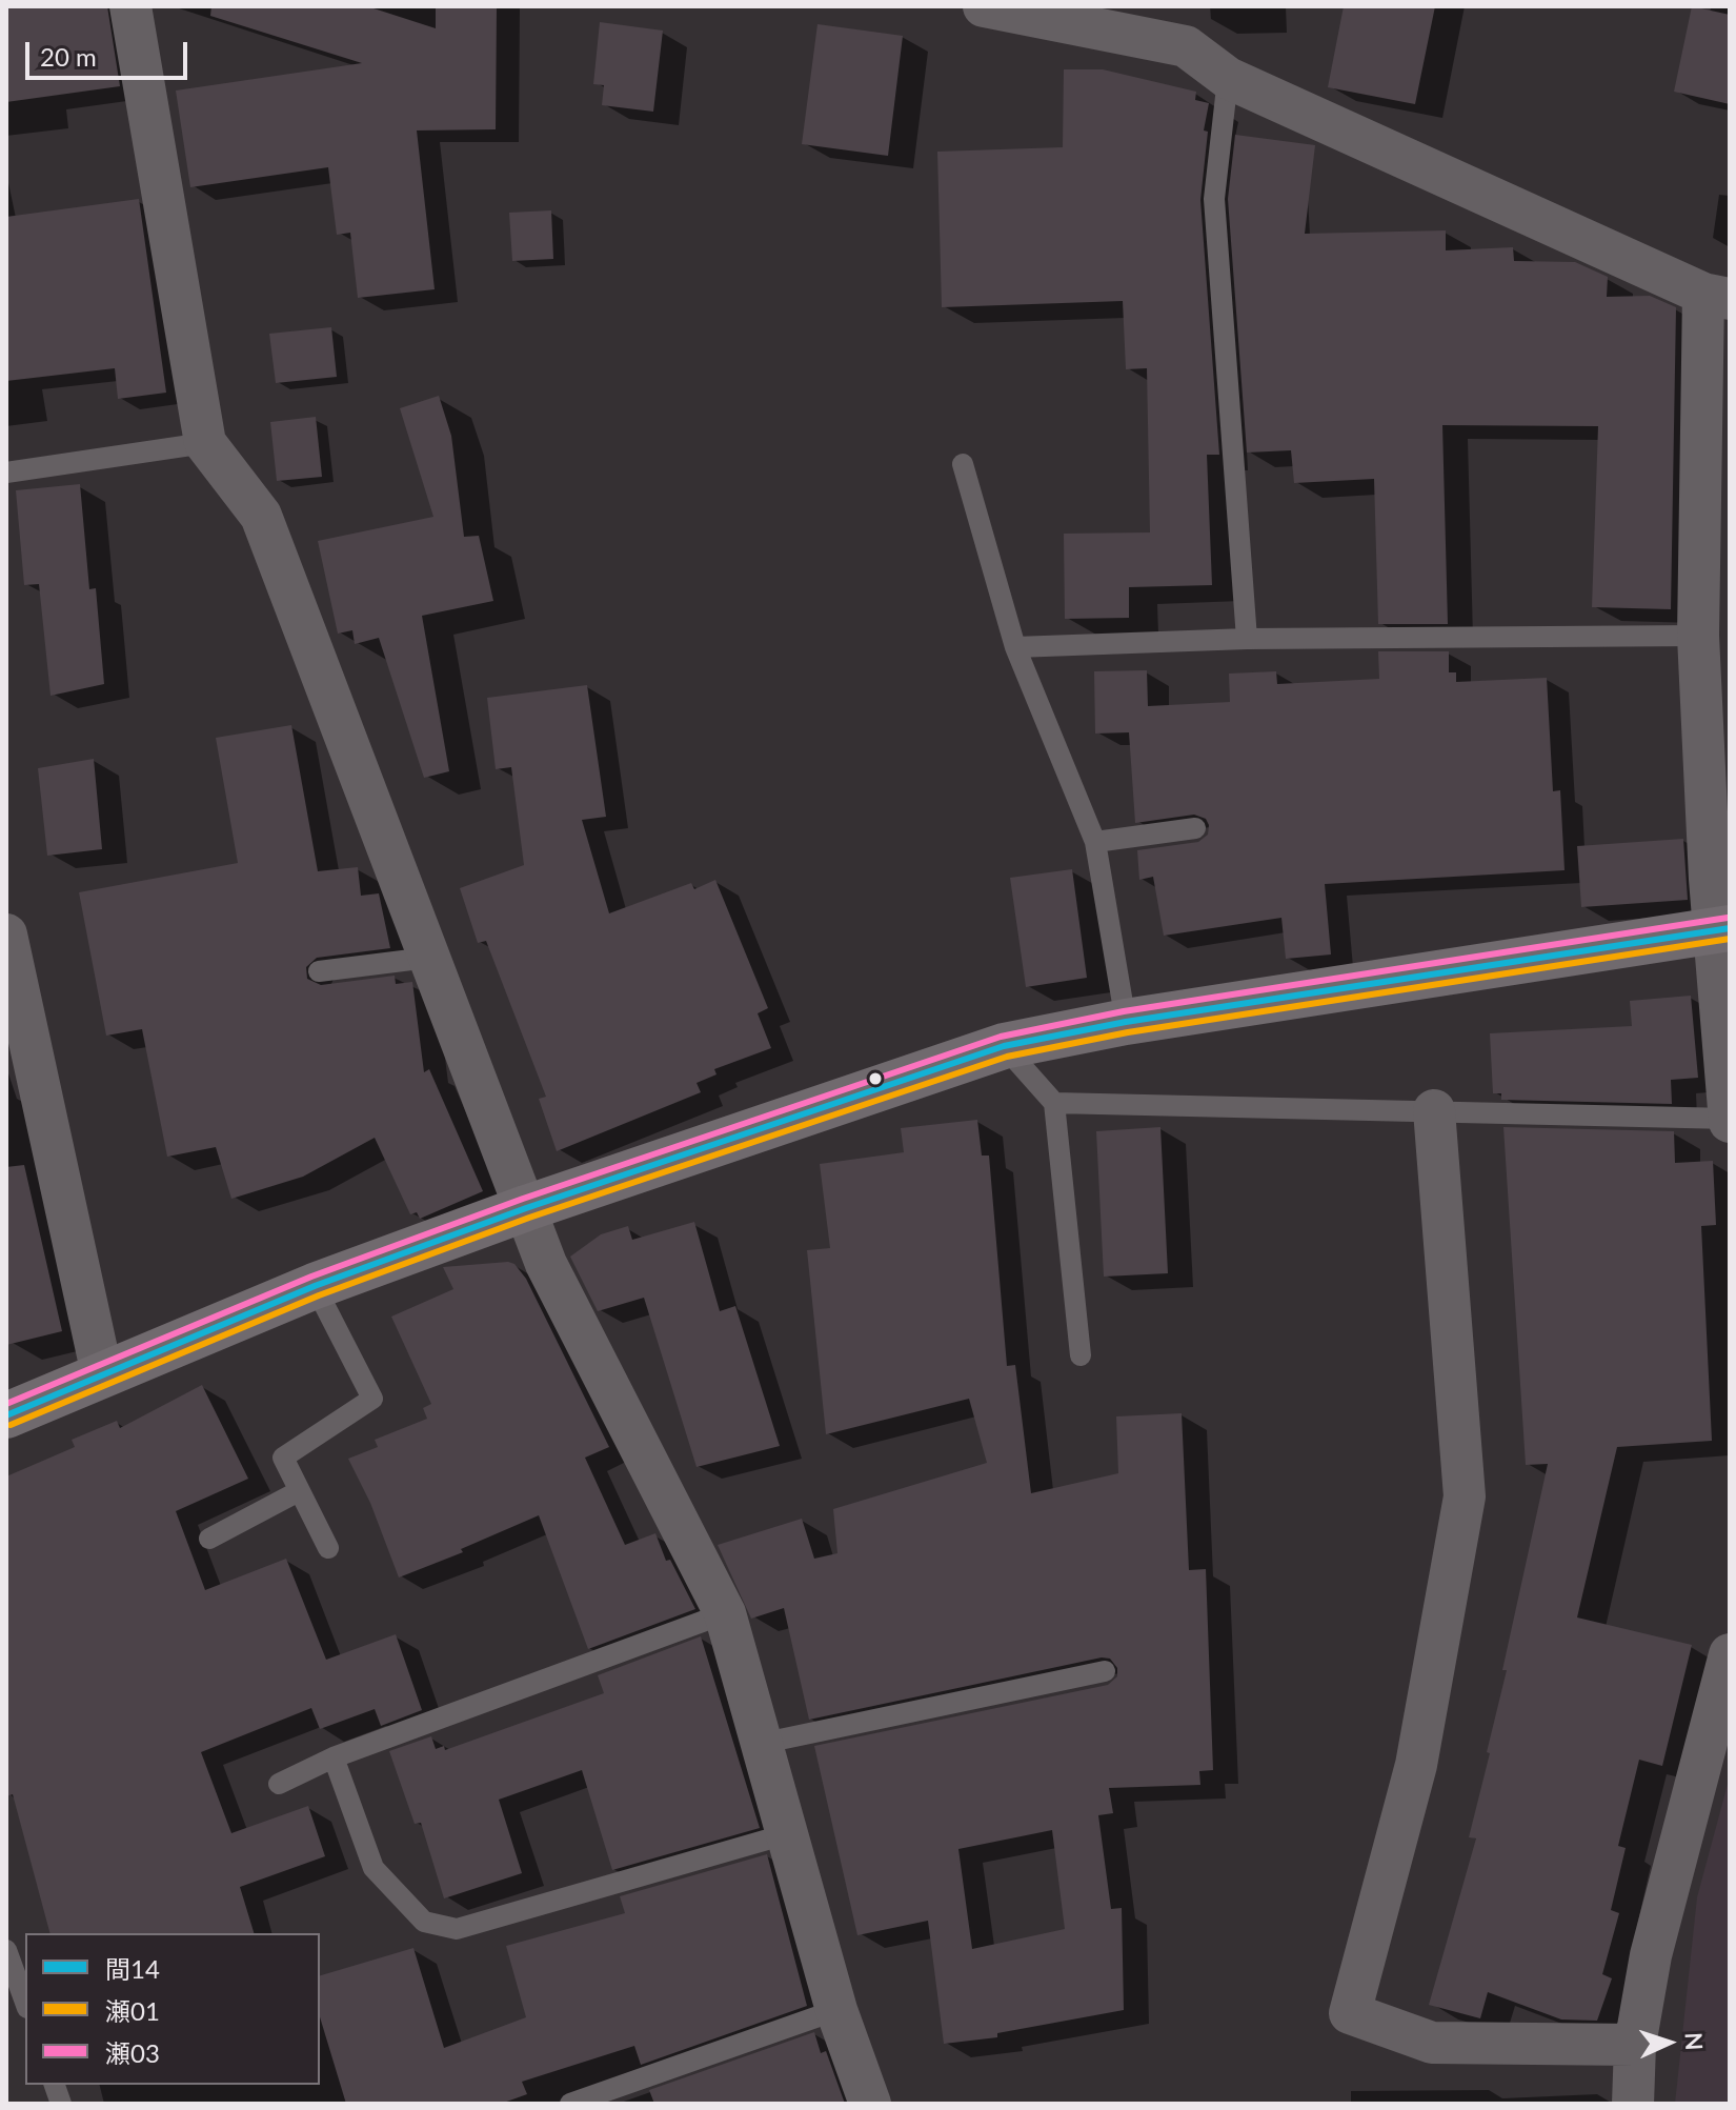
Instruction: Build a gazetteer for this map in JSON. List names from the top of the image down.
{
  "lines": ["transit line 瀬03", "transit line 間14", "transit line 瀬01"],
  "legend": ["間14", "瀬01", "瀬03"],
  "scale_bar": "20 m",
  "north": "right"
}
